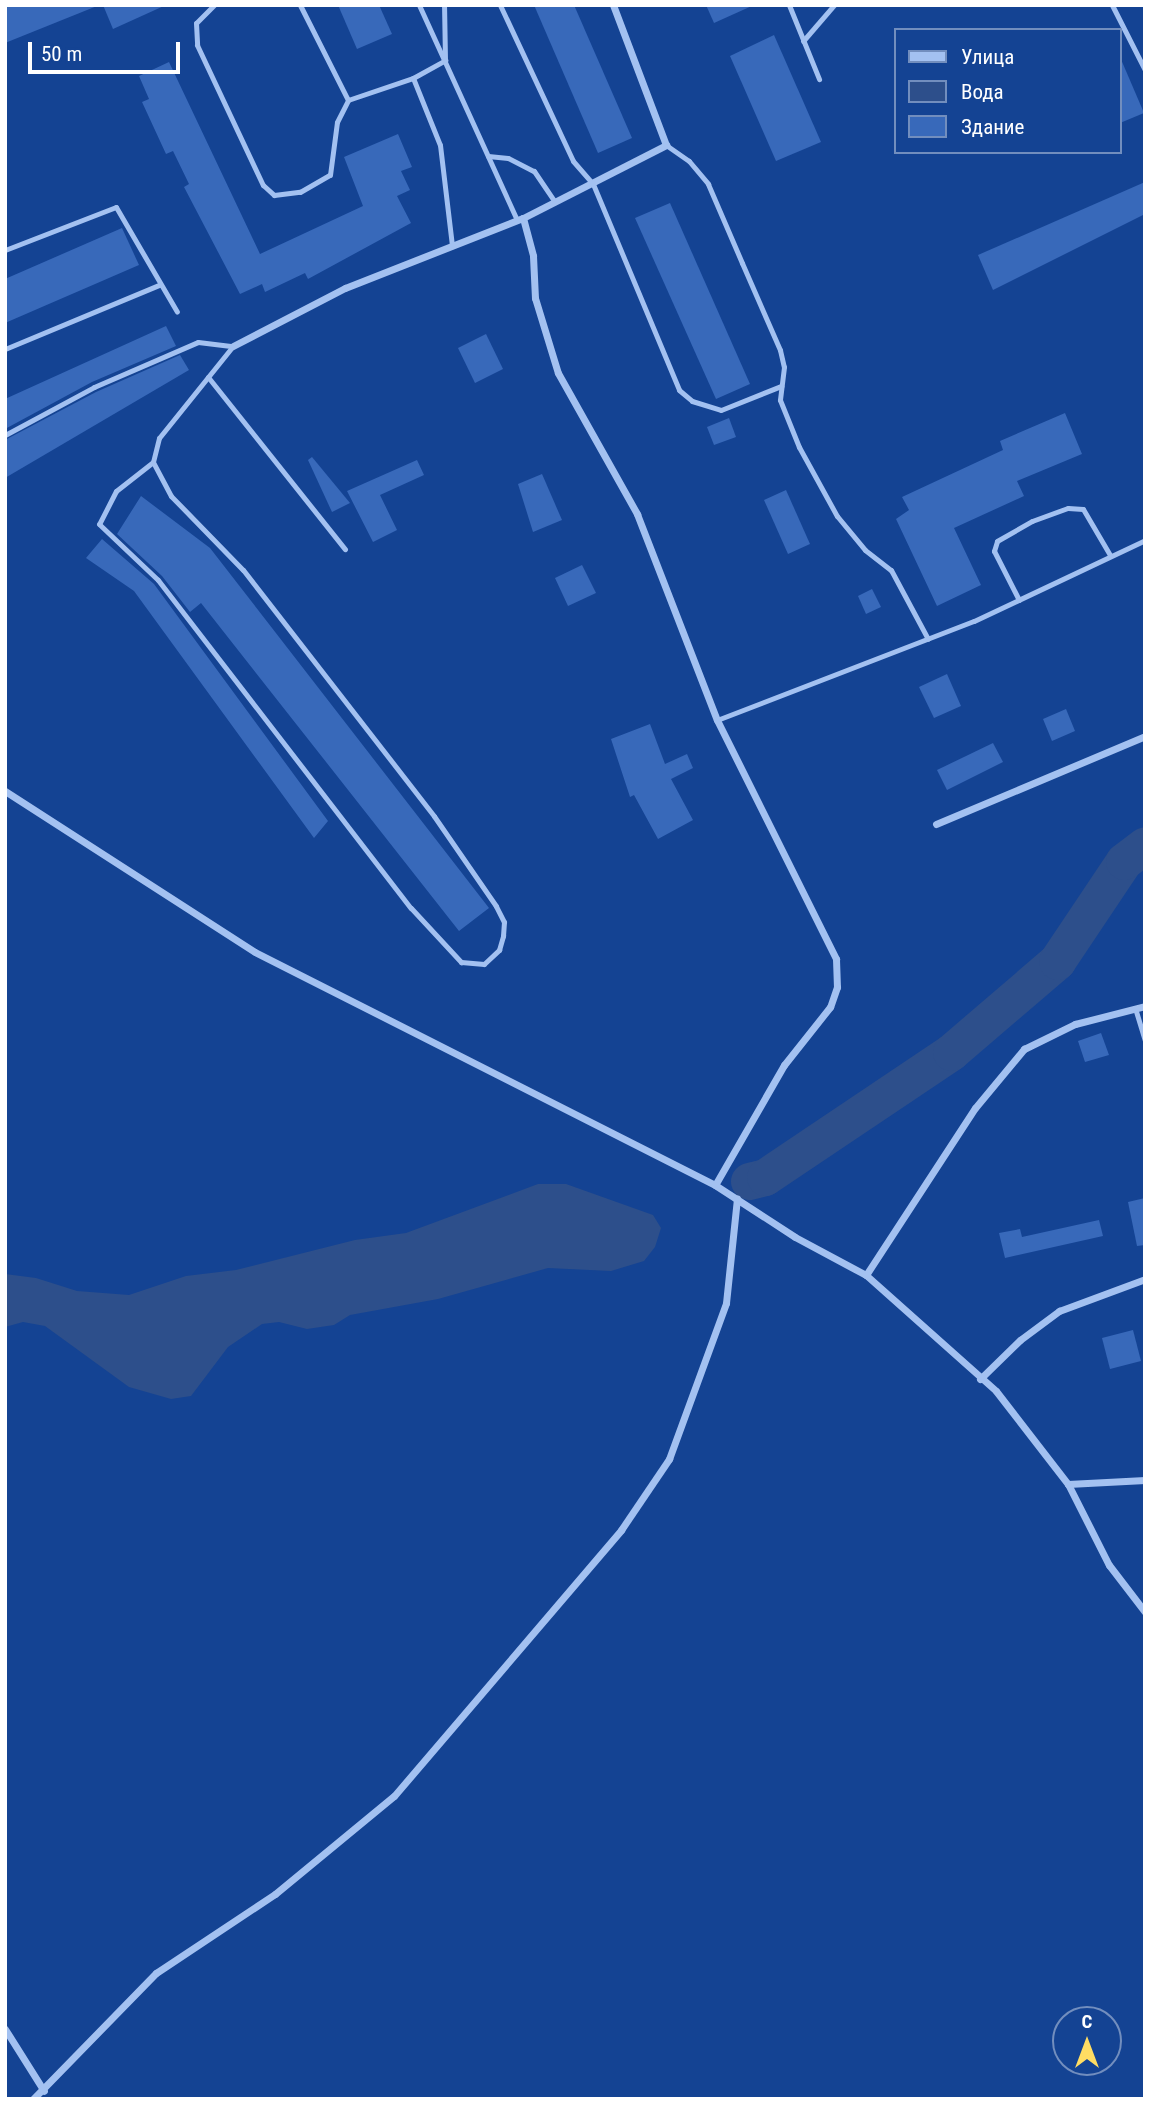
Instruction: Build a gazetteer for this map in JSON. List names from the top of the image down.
{
  "legend": ["Улица", "Вода", "Здание"],
  "scale_bar": "50 m",
  "north": "top"
}
